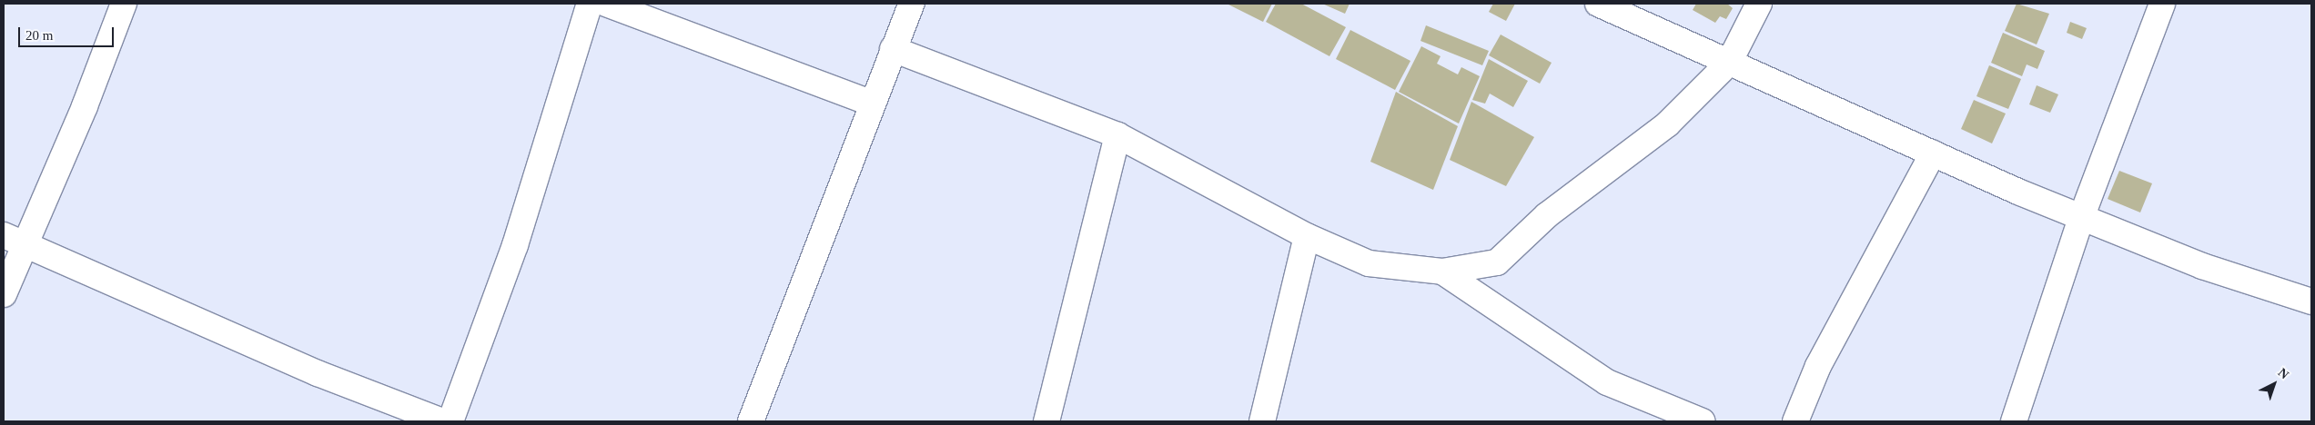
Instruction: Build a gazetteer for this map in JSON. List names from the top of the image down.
{
  "scale_bar": "20 m",
  "north": "top right"
}
